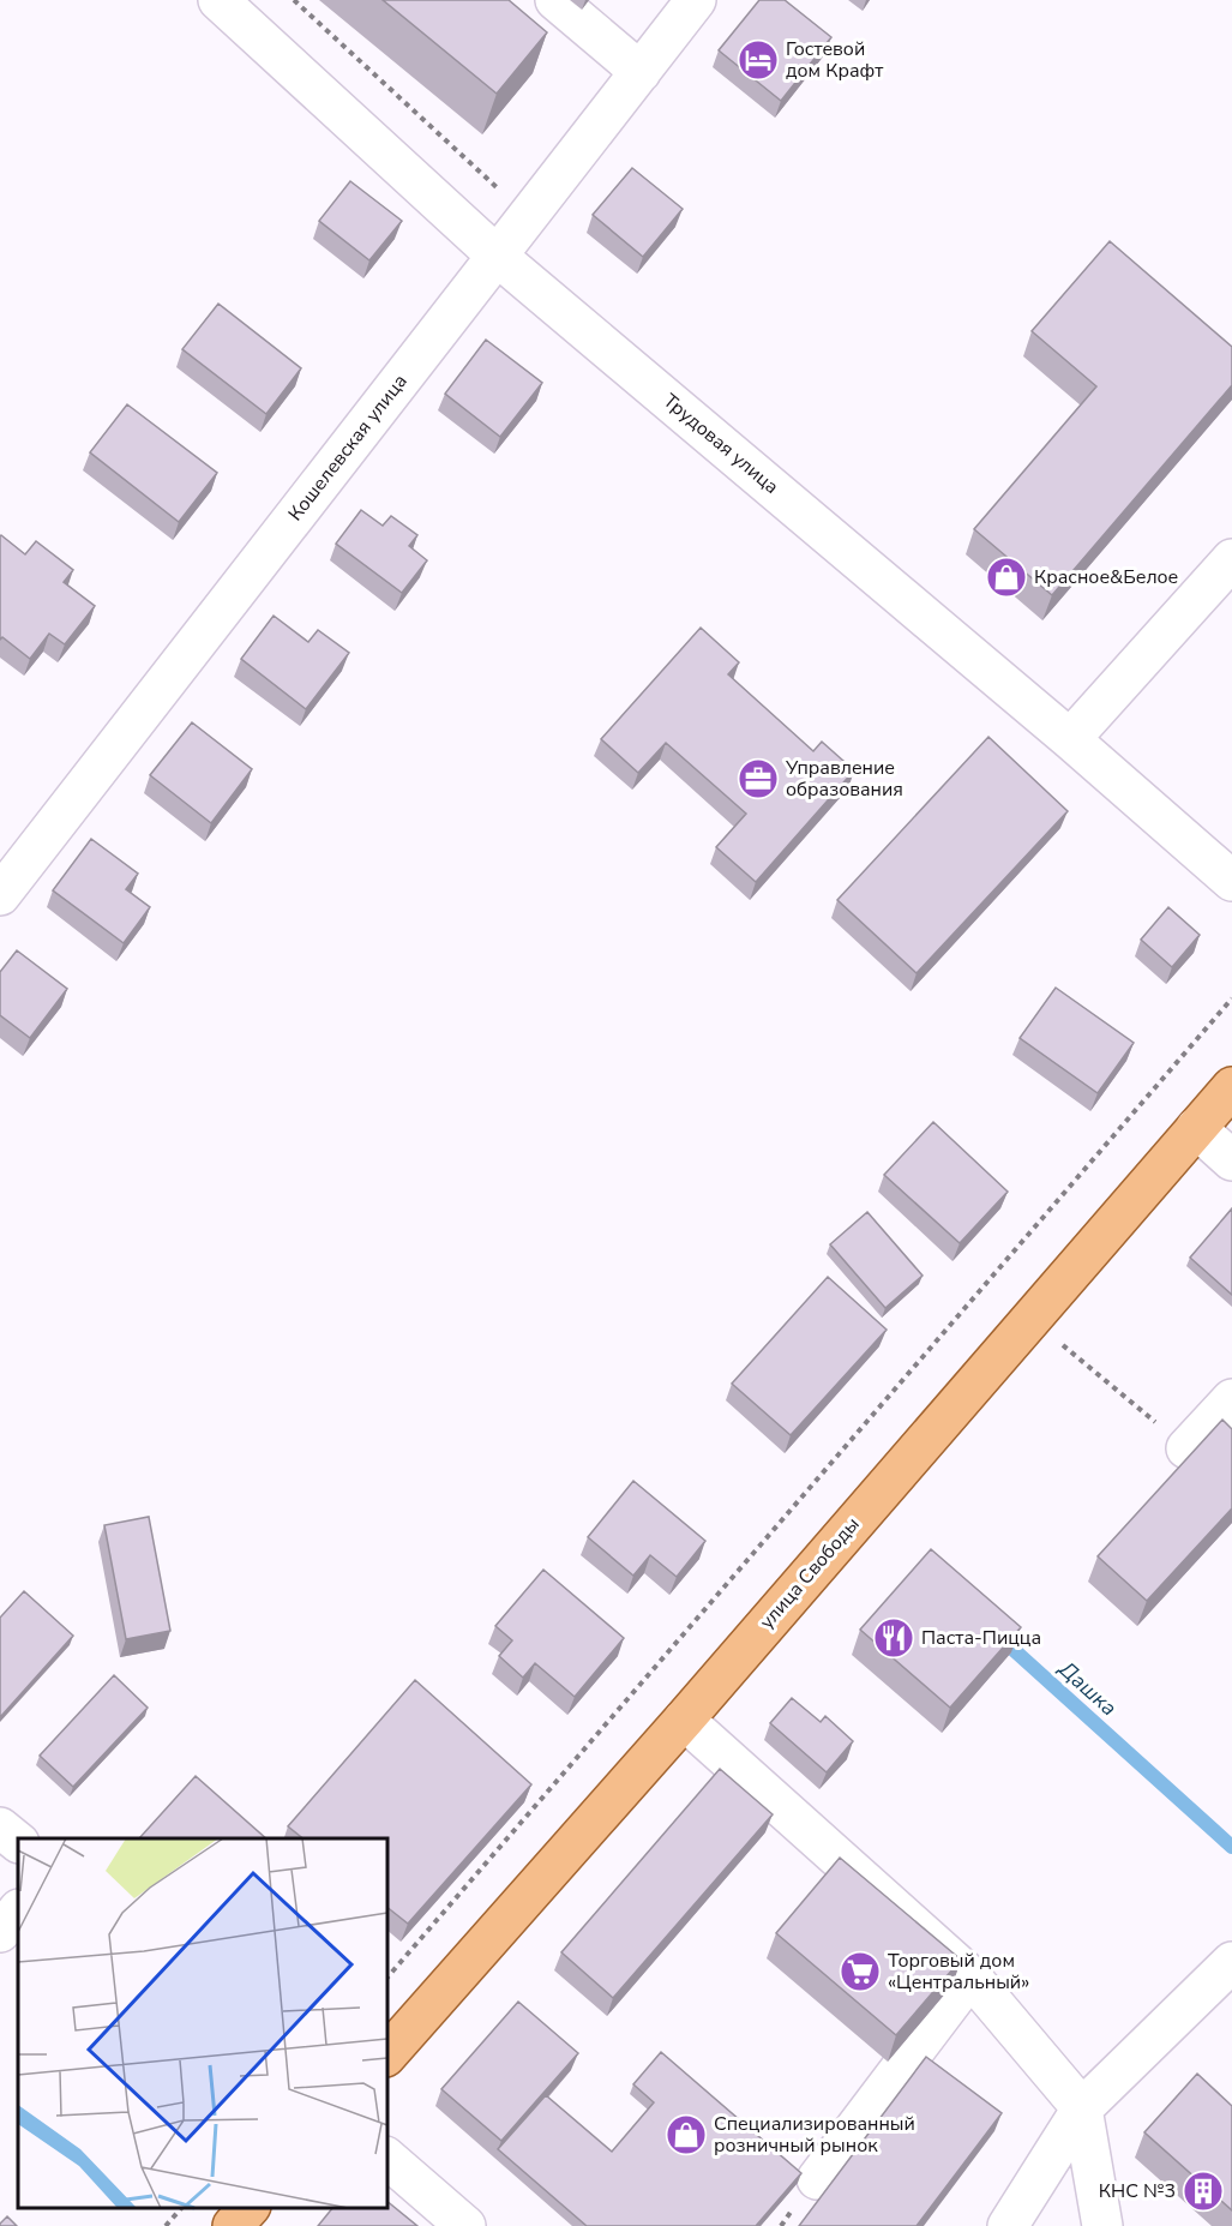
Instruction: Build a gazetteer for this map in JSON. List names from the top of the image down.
{
  "streets": {
    "main road": ["улица Свободы"],
    "street": ["Трудовая улица", "Кошелевская улица"]
  },
  "crossings": [
    ["Трудовая улица", "Кошелевская улица"]
  ],
  "water": ["Дашка"],
  "places": {
    "hotel": ["Гостевой дом Крафт"],
    "shop": ["Красное&Белое", "Специализированный розничный рынок"],
    "office": ["Управление образования"],
    "restaurant": ["Паста-Пицца"],
    "supermarket": ["Торговый дом «Центральный»"],
    "building": ["КНС №3"]
  }
}
